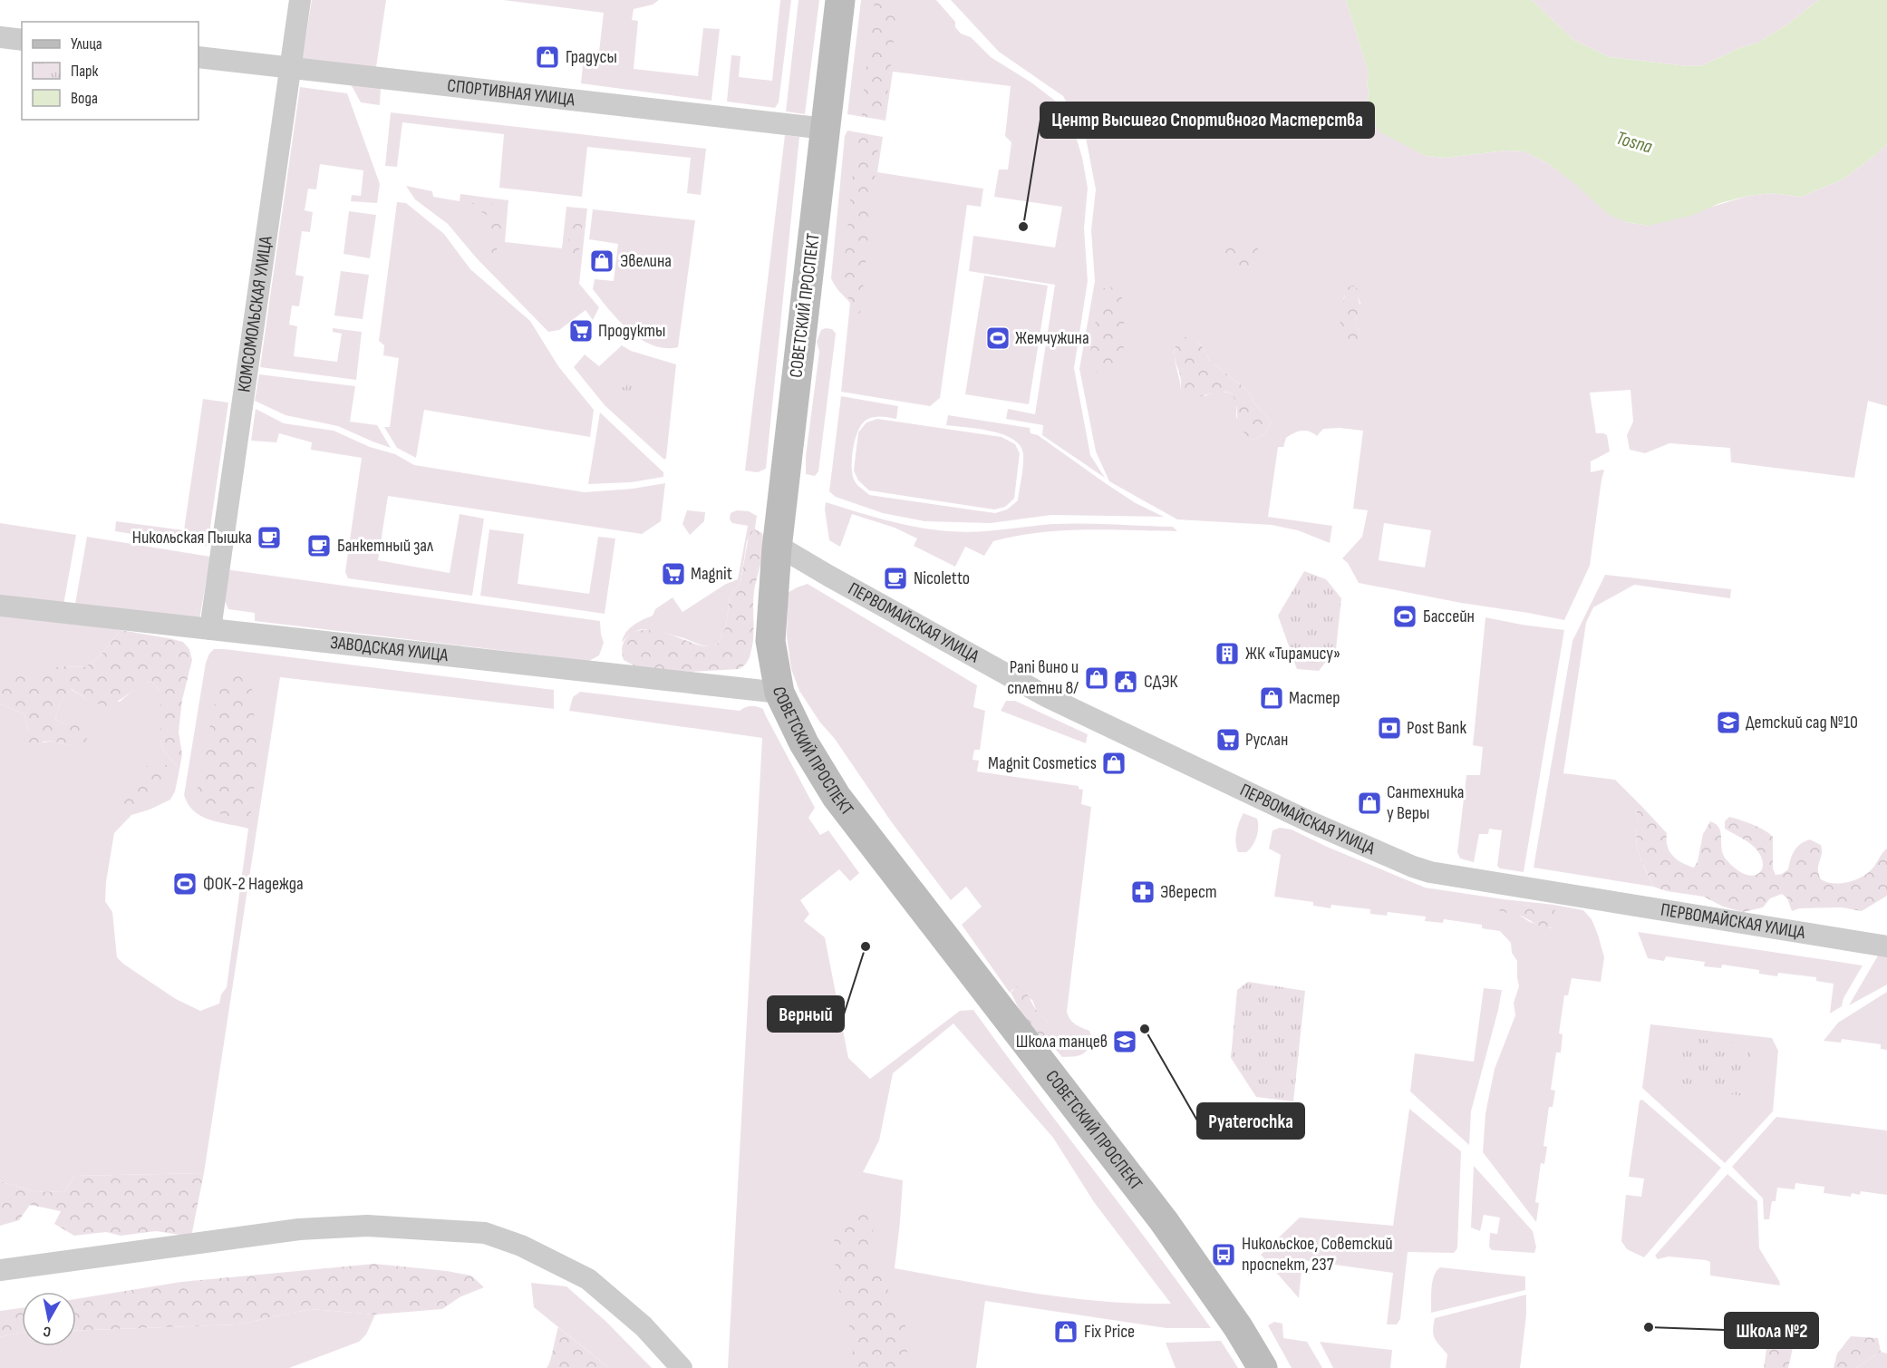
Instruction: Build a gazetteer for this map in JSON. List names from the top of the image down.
{
  "streets": {
    "main road": ["СОВЕТСКИЙ ПРОСПЕКТ"],
    "street": [
      "СПОРТИВНАЯ УЛИЦА",
      "КОМСОМОЛЬСКАЯ УЛИЦА",
      "ПЕРВОМАЙСКАЯ УЛИЦА",
      "ЗАВОДСКАЯ УЛИЦА"
    ]
  },
  "crossings": [
    ["СПОРТИВНАЯ УЛИЦА", "СОВЕТСКИЙ ПРОСПЕКТ"],
    ["СПОРТИВНАЯ УЛИЦА", "КОМСОМОЛЬСКАЯ УЛИЦА"],
    ["СОВЕТСКИЙ ПРОСПЕКТ", "ПЕРВОМАЙСКАЯ УЛИЦА"],
    ["СОВЕТСКИЙ ПРОСПЕКТ", "ЗАВОДСКАЯ УЛИЦА"],
    ["КОМСОМОЛЬСКАЯ УЛИЦА", "ЗАВОДСКАЯ УЛИЦА"]
  ],
  "water": ["Tosna"],
  "places": {
    "shop": [
      "Градусы",
      "Эвелина",
      "Pani вино и сплетни 8/",
      "Мастер",
      "Magnit Cosmetics",
      "Сантехника у Веры",
      "Fix Price"
    ],
    "other": [
      "Центр Высшего Спортивного Мастерства",
      "Верный",
      "Pyaterochka",
      "Школа №2"
    ],
    "supermarket": ["Продукты", "Magnit", "Руслан"],
    "sports": ["Жемчужина", "Бассейн", "ФОК-2 Надежда"],
    "cafe": ["Никольская Пышка", "Банкетный зал", "Nicoletto"],
    "building": ["ЖК «Тирамису»"],
    "public building": ["СДЭК"],
    "school or university": ["Детский сад №10", "Школа танцев"],
    "bank": ["Post Bank"],
    "pharmacy": ["Эверест"],
    "bus stop": ["Никольское, Советский проспект, 237"]
  },
  "legend": ["Улица", "Парк", "Вода"],
  "north": "bottom"
}
